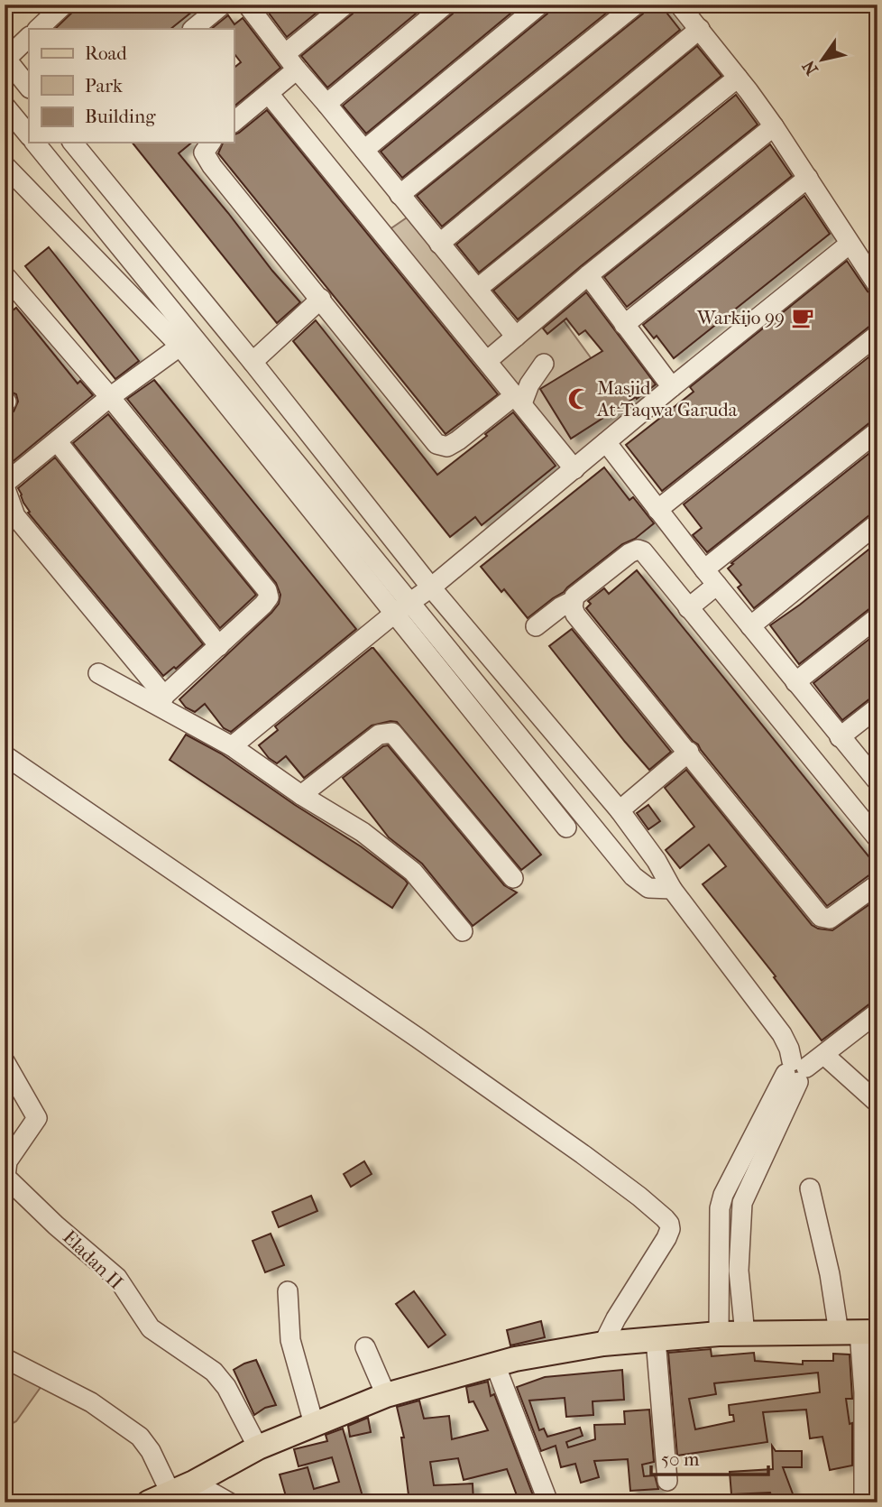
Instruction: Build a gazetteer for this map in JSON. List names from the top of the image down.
{
  "streets": {
    "street": ["Eladan II"]
  },
  "places": {
    "cafe": ["Warkijo 99"],
    "mosque": ["Masjid At-Taqwa Garuda"]
  },
  "legend": ["Road", "Park", "Building"],
  "scale_bar": "50 m",
  "north": "bottom left"
}
